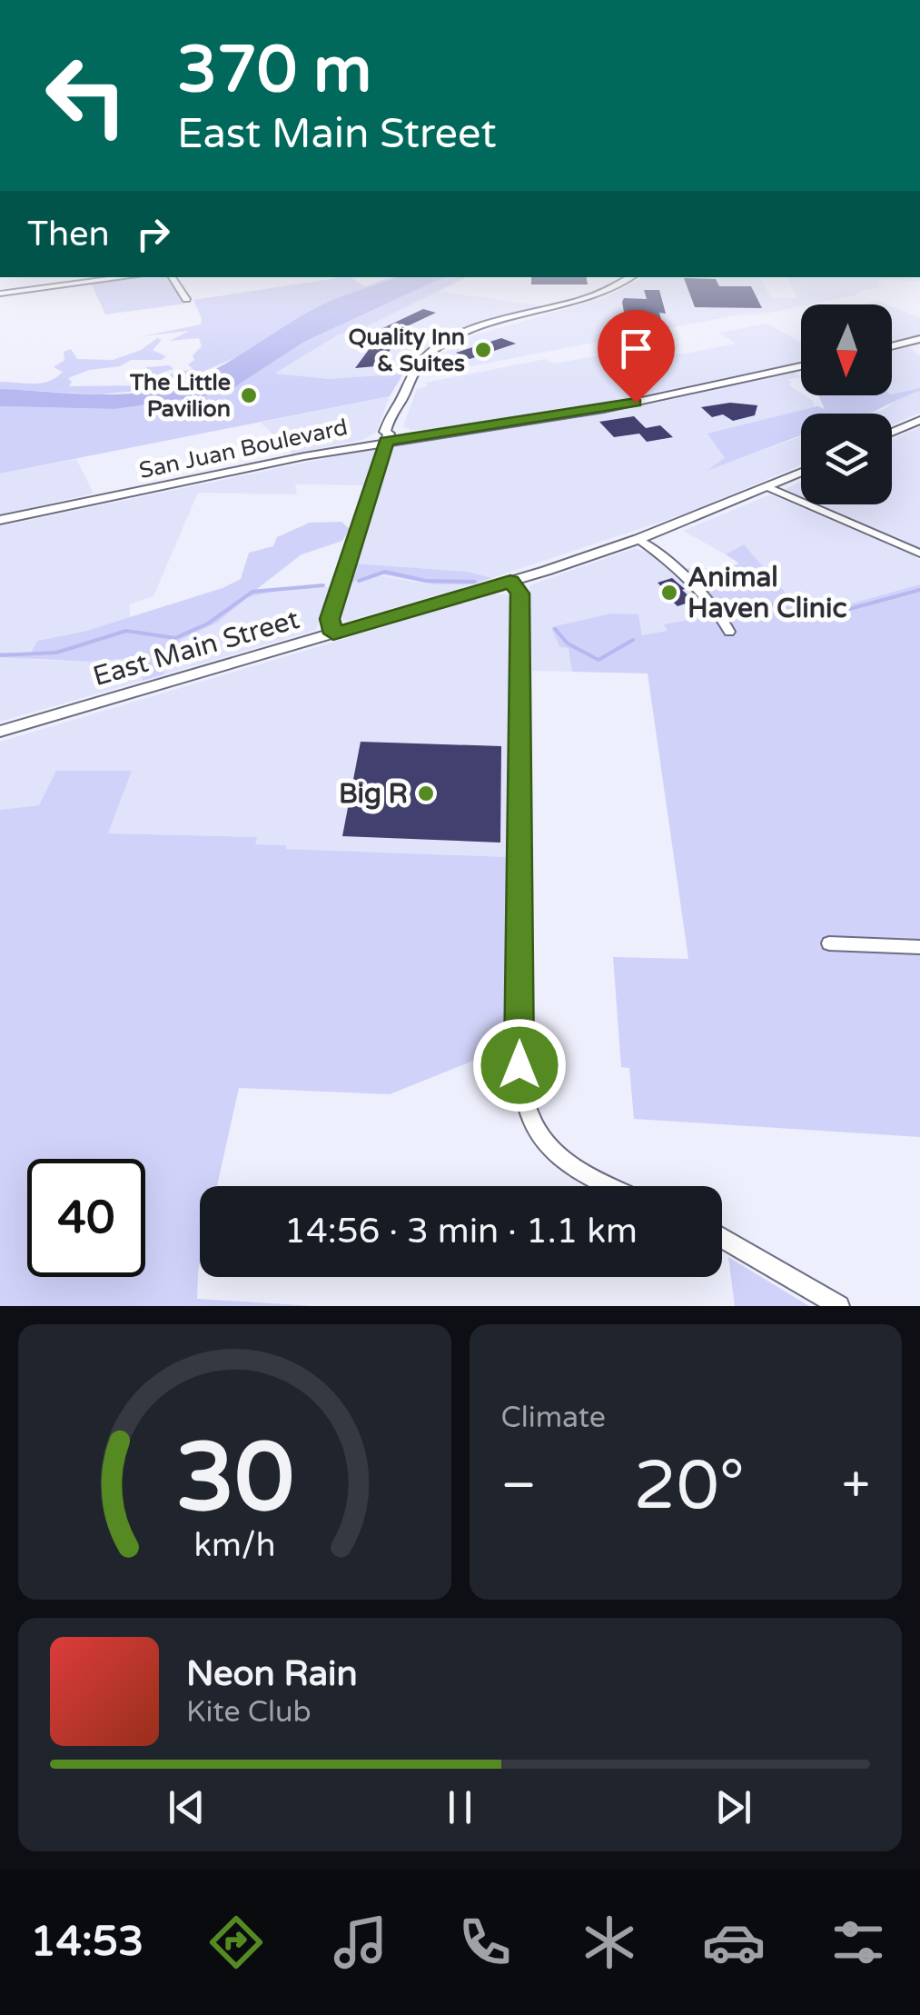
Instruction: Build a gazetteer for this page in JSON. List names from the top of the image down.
{
  "streets": {
    "main road": ["San Juan Boulevard", "East Main Street"]
  },
  "places": [
    "Quality Inn & Suites",
    "The Little Pavilion",
    "Animal Haven Clinic",
    "Big R"
  ],
  "north": "bottom",
  "page": {
    "turn": ["370 m", "East Main Street"],
    "then": "Then",
    "limit": "40",
    "trip": "14:56 · 3 min · 1.1 km",
    "tile": "Climate",
    "heat": ["−", "20°", "+"],
    "song": ["Neon Rain", "Kite Club"],
    "tabs": "14:53",
    "gauge": ["30", "km/h"]
  }
}
